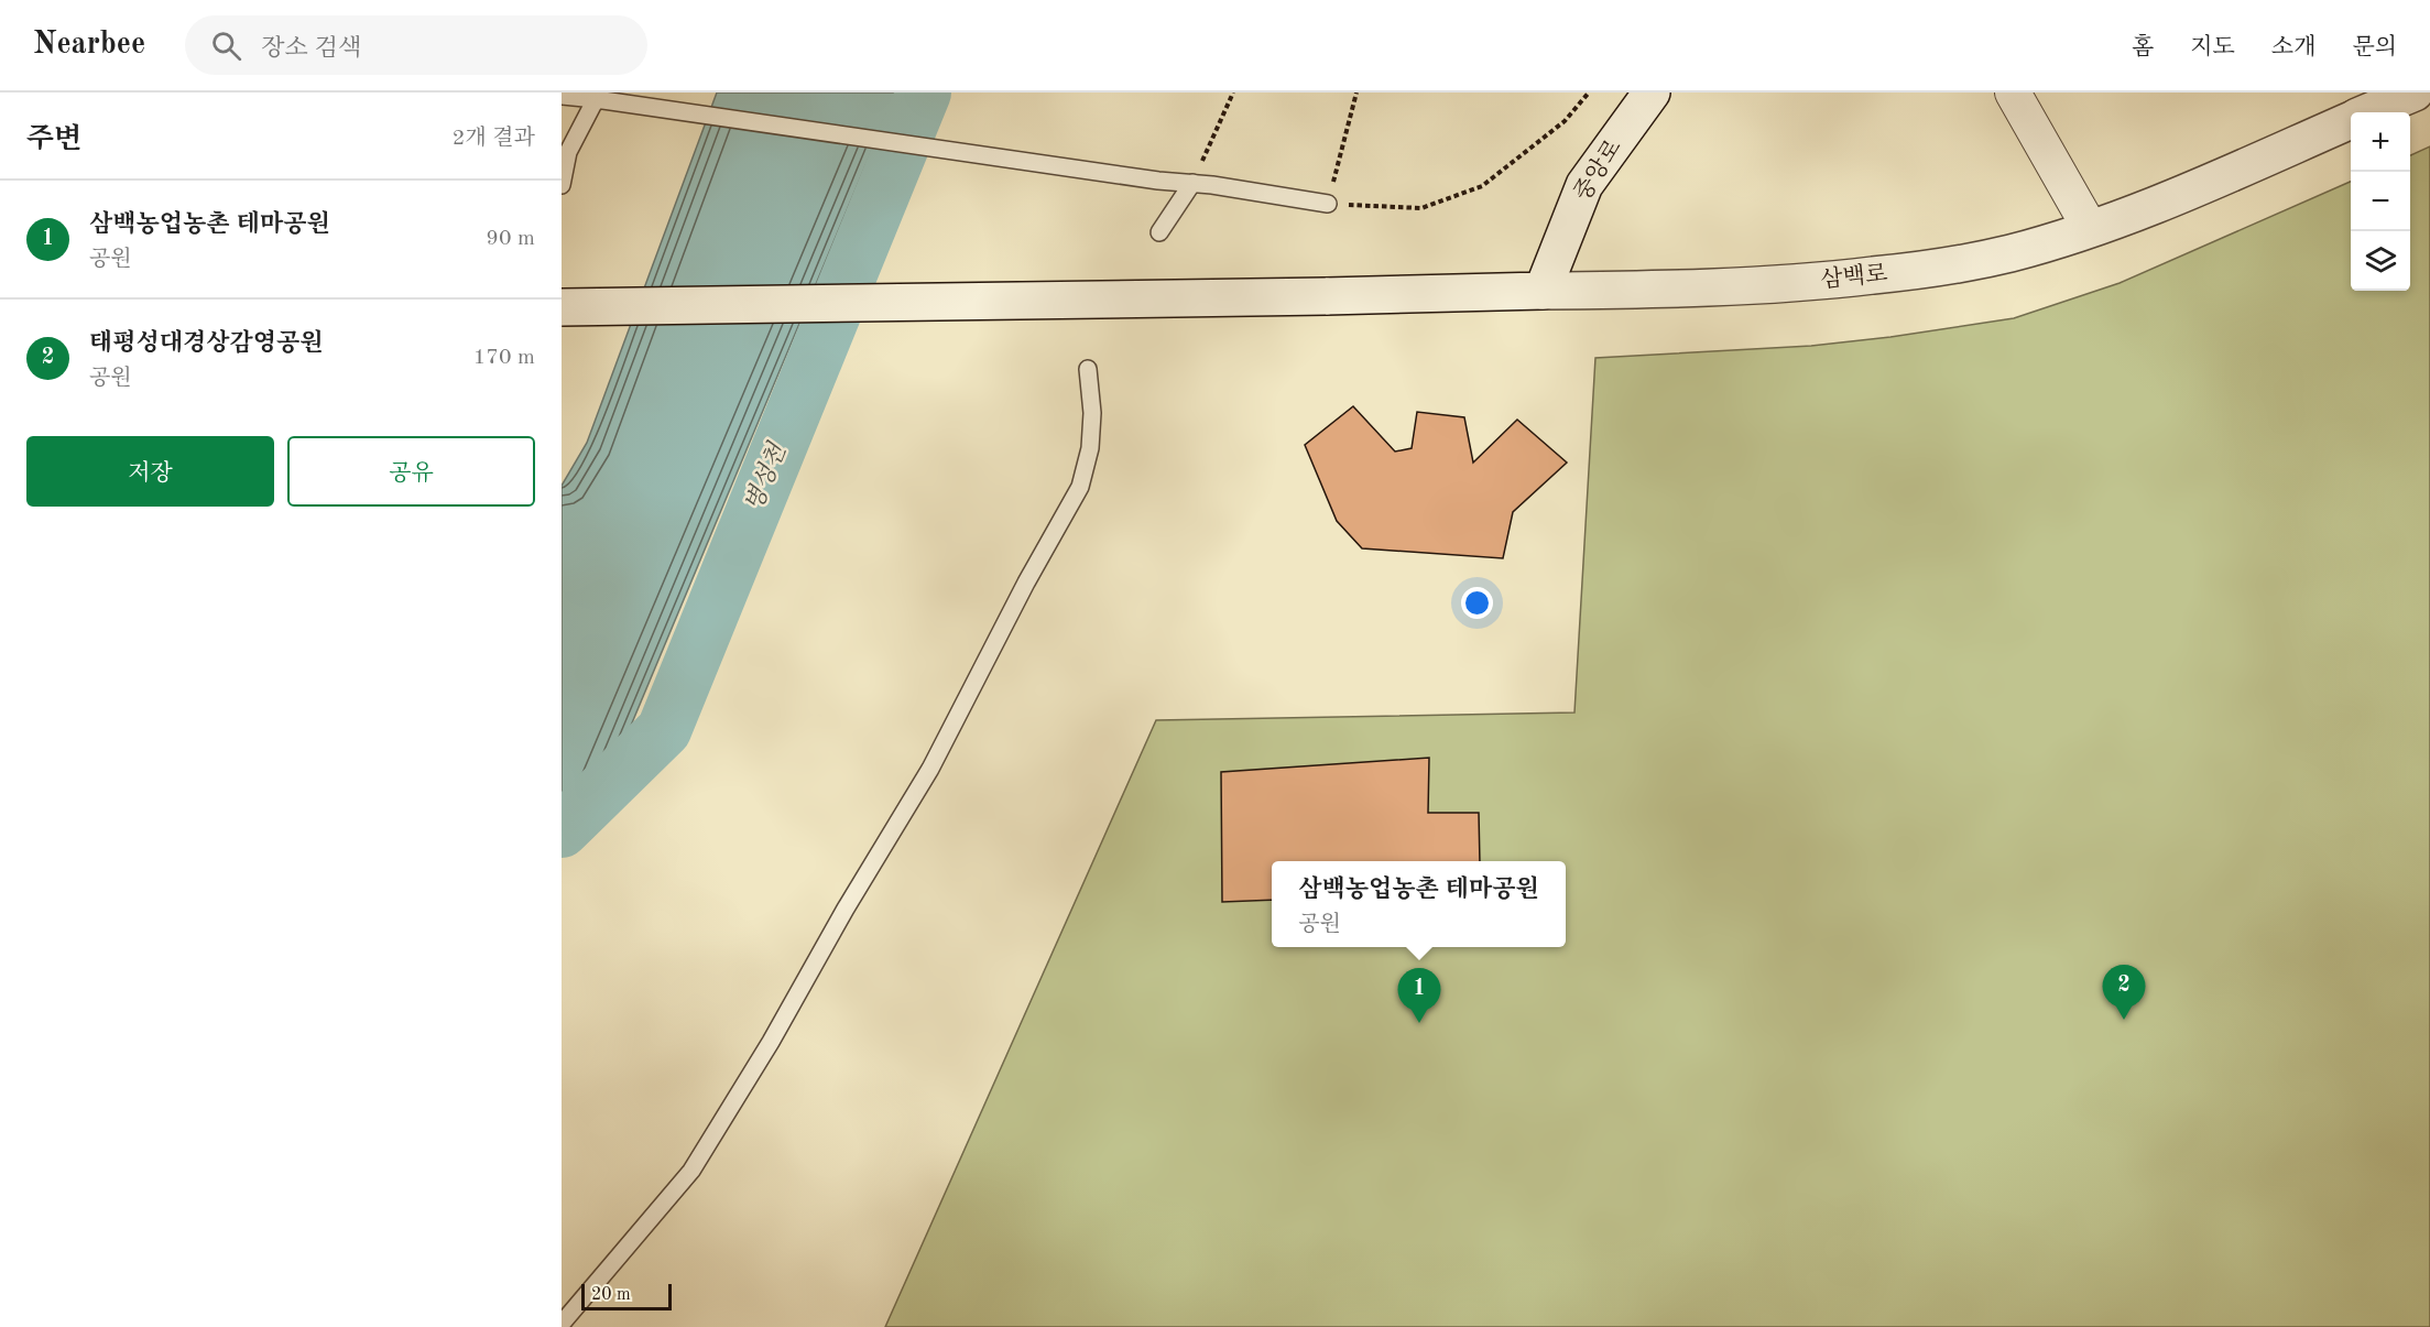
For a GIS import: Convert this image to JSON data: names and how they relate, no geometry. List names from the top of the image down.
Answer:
{
  "streets": {
    "main road": ["중앙로", "삼백로"]
  },
  "crossings": [
    ["중앙로", "삼백로"]
  ],
  "water": ["병성천"],
  "scale_bar": "20 m",
  "page": {
    "header": "Nearbee",
    "search": "장소 검색",
    "nav": [
      "홈",
      "지도",
      "소개",
      "문의"
    ],
    "heading": ["주변", "2개 결과"],
    "map_buttons": ["+", "−"],
    "list": [
      {
        "mark": "1",
        "name": "삼백농업농촌 테마공원",
        "note": "공원",
        "value": "90 m"
      },
      {
        "mark": "2",
        "name": "태평성대경상감영공원",
        "note": "공원",
        "value": "170 m"
      }
    ],
    "buttons": ["저장", "공유"],
    "popup": ["삼백농업농촌 테마공원", "공원"],
    "pins": ["2", "1"],
    "scale": "20 m"
  }
}
